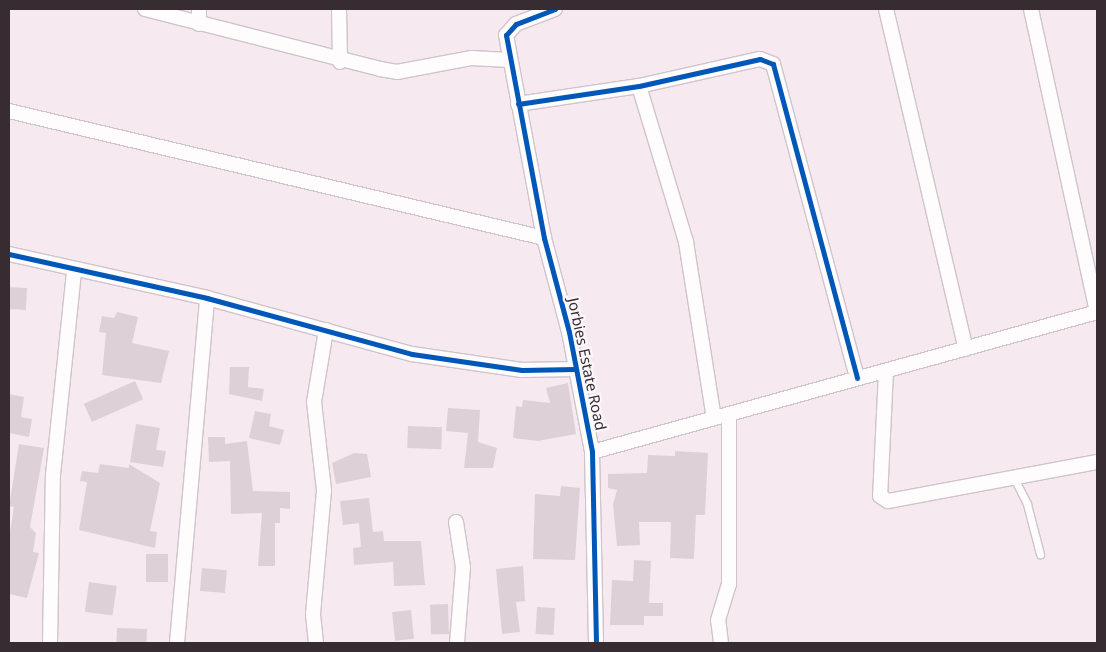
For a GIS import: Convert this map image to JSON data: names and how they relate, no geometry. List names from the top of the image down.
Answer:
{
  "streets": {
    "street": ["Jorbies Estate Road"]
  }
}
